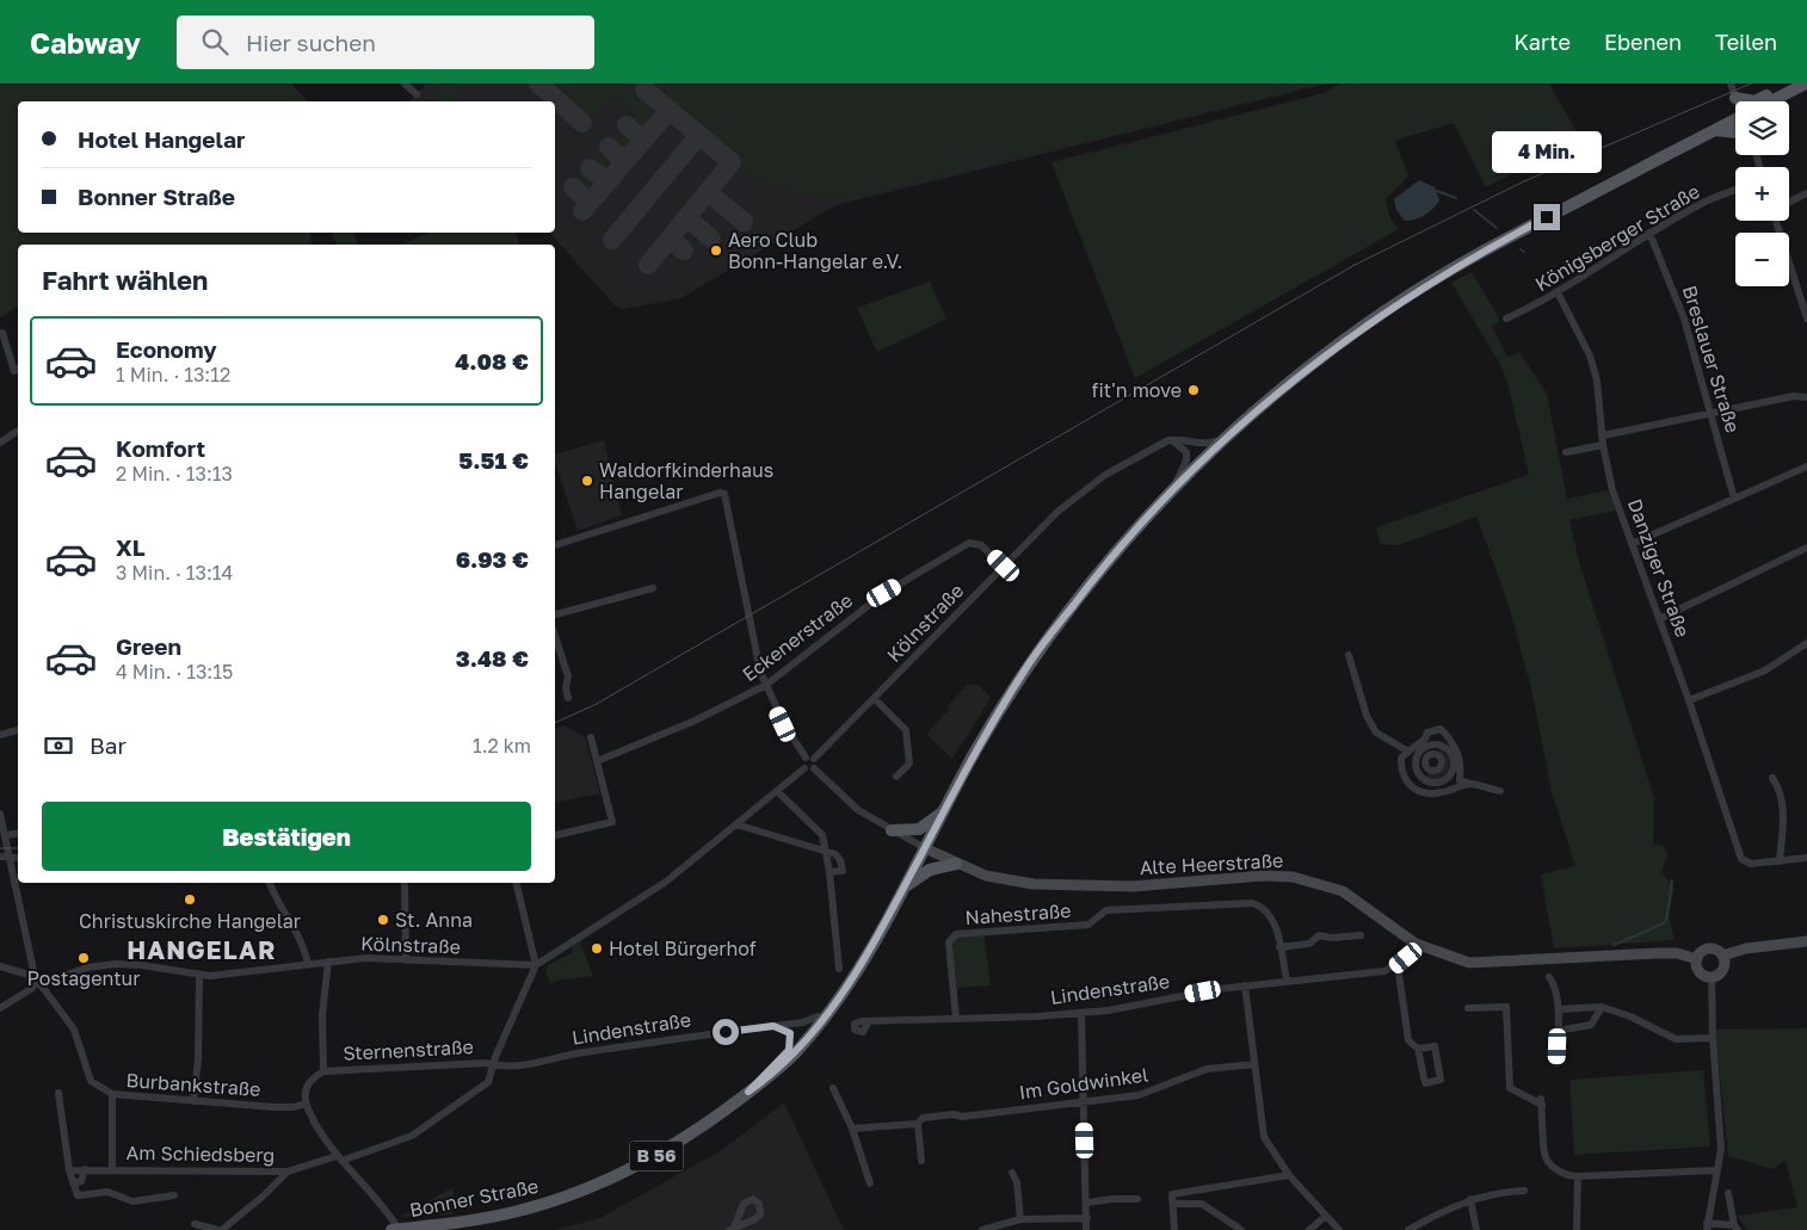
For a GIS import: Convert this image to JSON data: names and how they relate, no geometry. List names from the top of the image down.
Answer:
{
  "streets": {
    "main road": ["B 56", "Bonner Straße"],
    "street": [
      "Königsberger Straße",
      "Breslauer Straße",
      "Danziger Straße",
      "Kölnstraße",
      "Eckenerstraße",
      "Alte Heerstraße",
      "Nahestraße",
      "Lindenstraße",
      "Sternenstraße",
      "Im Goldwinkel",
      "Burbankstraße",
      "Am Schiedsberg"
    ]
  },
  "crossings": [
    ["Königsberger Straße", "Breslauer Straße"],
    ["Königsberger Straße", "Danziger Straße"],
    ["Kölnstraße", "Eckenerstraße"],
    ["Kölnstraße", "Burbankstraße"],
    ["Alte Heerstraße", "Bonner Straße"],
    ["Nahestraße", "Lindenstraße"],
    ["Lindenstraße", "Sternenstraße"],
    ["Lindenstraße", "Bonner Straße"],
    ["Burbankstraße", "Am Schiedsberg"]
  ],
  "districts": ["HANGELAR"],
  "places": [
    "Aero Club Bonn-Hangelar e.V.",
    "fit'n move",
    "Waldorfkinderhaus Hangelar",
    "Christuskirche Hangelar",
    "St. Anna",
    "Hotel Bürgerhof",
    "Postagentur"
  ],
  "page": {
    "header": "Cabway",
    "search": "Hier suchen",
    "nav": ["Karte", "Ebenen", "Teilen"],
    "map_buttons": ["+", "−"],
    "banner": ["Hotel Hangelar", "Bonner Straße"],
    "bubble": "4 Min.",
    "heading": "Fahrt wählen",
    "list": [
      {
        "name": "Economy",
        "note": "1 Min. · 13:12",
        "value": "4.08 €"
      },
      {
        "name": "Komfort",
        "note": "2 Min. · 13:13",
        "value": "5.51 €"
      },
      {
        "name": "XL",
        "note": "3 Min. · 13:14",
        "value": "6.93 €"
      },
      {
        "name": "Green",
        "note": "4 Min. · 13:15",
        "value": "3.48 €"
      }
    ],
    "pay": ["Bar", "1.2 km"],
    "buttons": "Bestätigen"
  }
}
